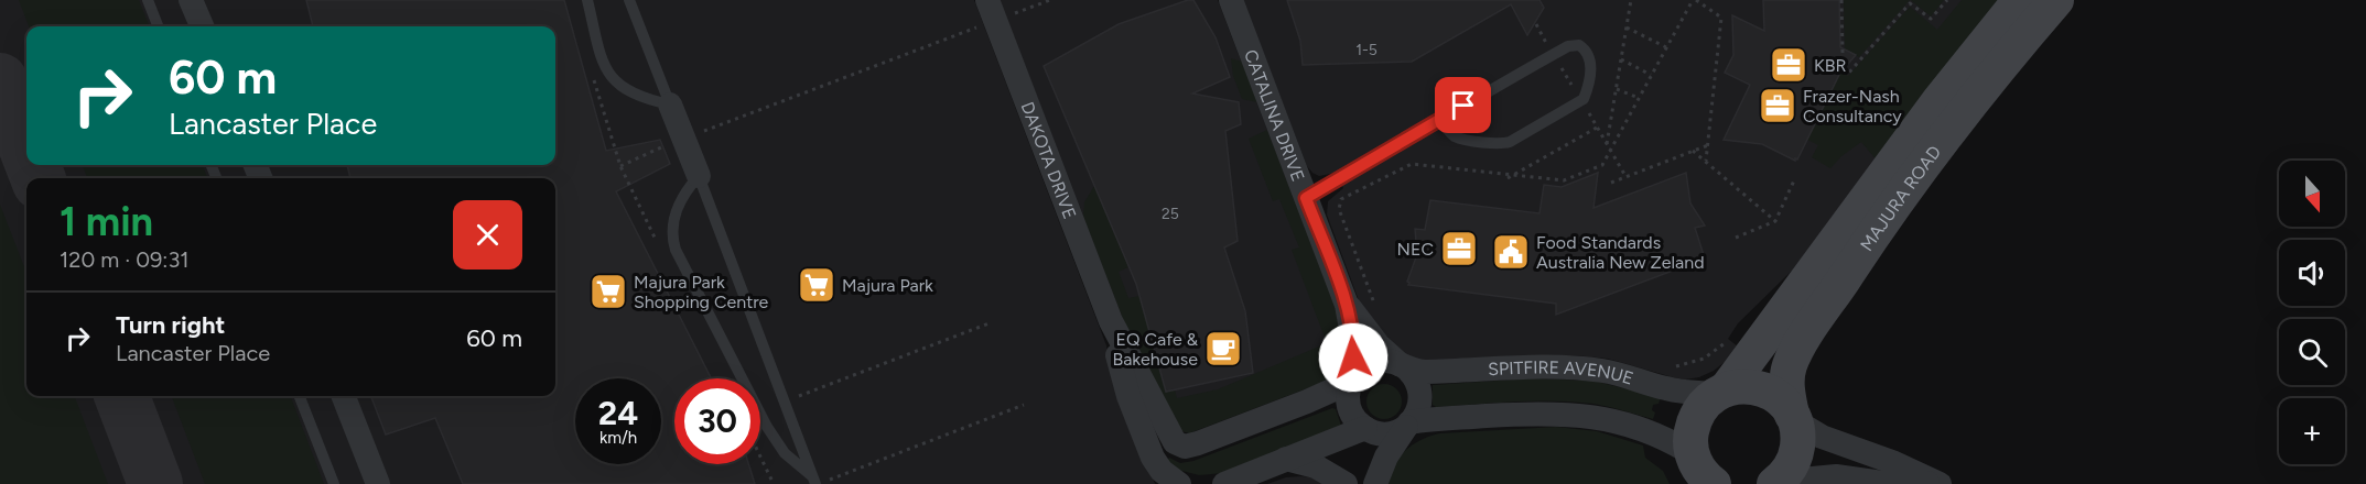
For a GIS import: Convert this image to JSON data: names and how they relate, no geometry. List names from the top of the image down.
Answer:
{
  "streets": {
    "main road": ["MAJURA ROAD"],
    "street": ["CATALINA DRIVE", "DAKOTA DRIVE", "SPITFIRE AVENUE"]
  },
  "crossings": [
    ["CATALINA DRIVE", "SPITFIRE AVENUE"],
    ["MAJURA ROAD", "SPITFIRE AVENUE"]
  ],
  "places": {
    "office": ["KBR", "Frazer-Nash Consultancy", "NEC"],
    "public building": ["Food Standards Australia New Zeland"],
    "supermarket": ["Majura Park", "Majura Park Shopping Centre"],
    "cafe": ["EQ Cafe & Bakehouse"]
  },
  "house_numbers": ["1-5", "25"],
  "north": "bottom",
  "page": {
    "turn": ["60 m", "Lancaster Place"],
    "map_buttons": "+",
    "heading": ["1 min", "120 m · 09:31"],
    "list": [
      {
        "name": "Turn right",
        "note": "Lancaster Place",
        "value": "60 m"
      }
    ],
    "speed": "24 km/h",
    "limit": "30"
  }
}
